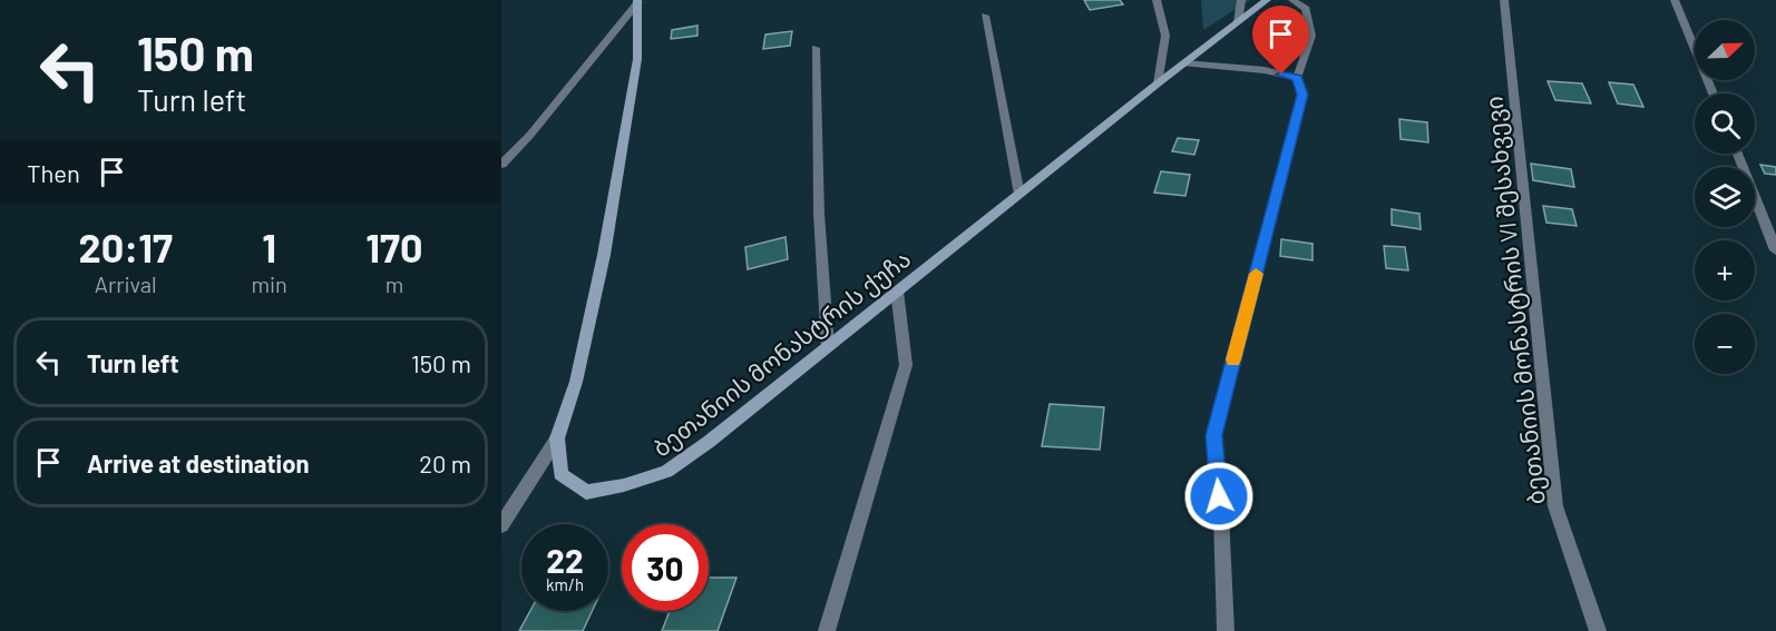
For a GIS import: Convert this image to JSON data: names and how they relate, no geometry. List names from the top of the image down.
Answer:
{
  "streets": {
    "street": ["ბეთანიის მონასტრის VI შესახვევი", "ბეთანიის მონასტრის ქუჩა"]
  },
  "north": "top right",
  "page": {
    "turn": ["150 m", "Turn left"],
    "map_buttons": ["+", "−"],
    "then": "Then",
    "eta": [
      "20:17",
      "Arrival",
      "1",
      "min",
      "170",
      "m"
    ],
    "list": [
      {
        "name": "Turn left",
        "value": "150 m"
      },
      {
        "name": "Arrive at destination",
        "value": "20 m"
      }
    ],
    "speed": "22 km/h",
    "limit": "30"
  }
}
